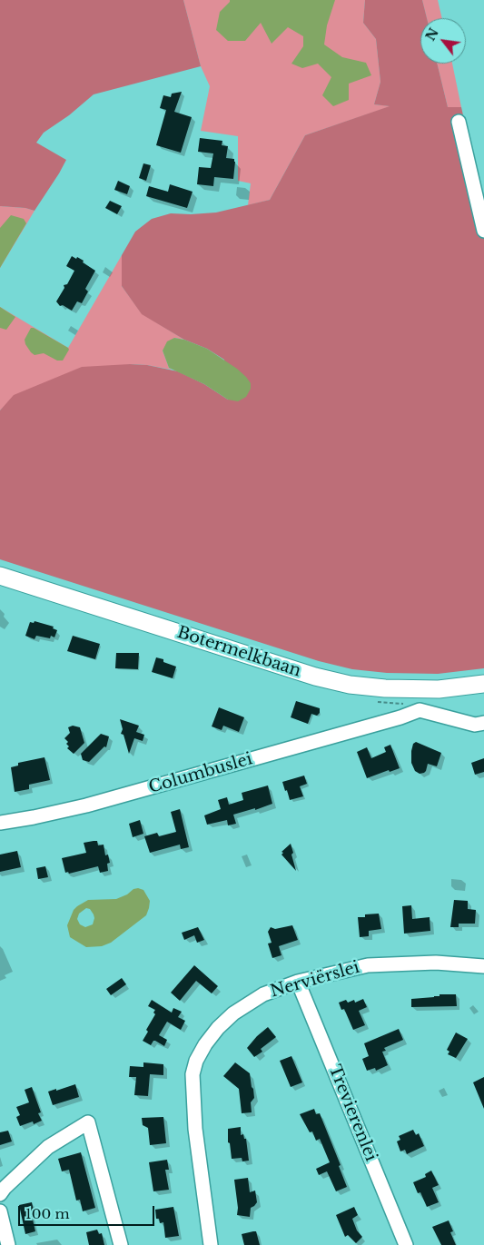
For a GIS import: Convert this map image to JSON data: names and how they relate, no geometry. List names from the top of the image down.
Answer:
{
  "streets": {
    "main road": ["Botermelkbaan"],
    "street": ["Columbuslei", "Nerviërslei", "Trevierenlei"]
  },
  "crossings": [
    ["Nerviërslei", "Trevierenlei"]
  ],
  "scale_bar": "100 m",
  "north": "top left"
}
